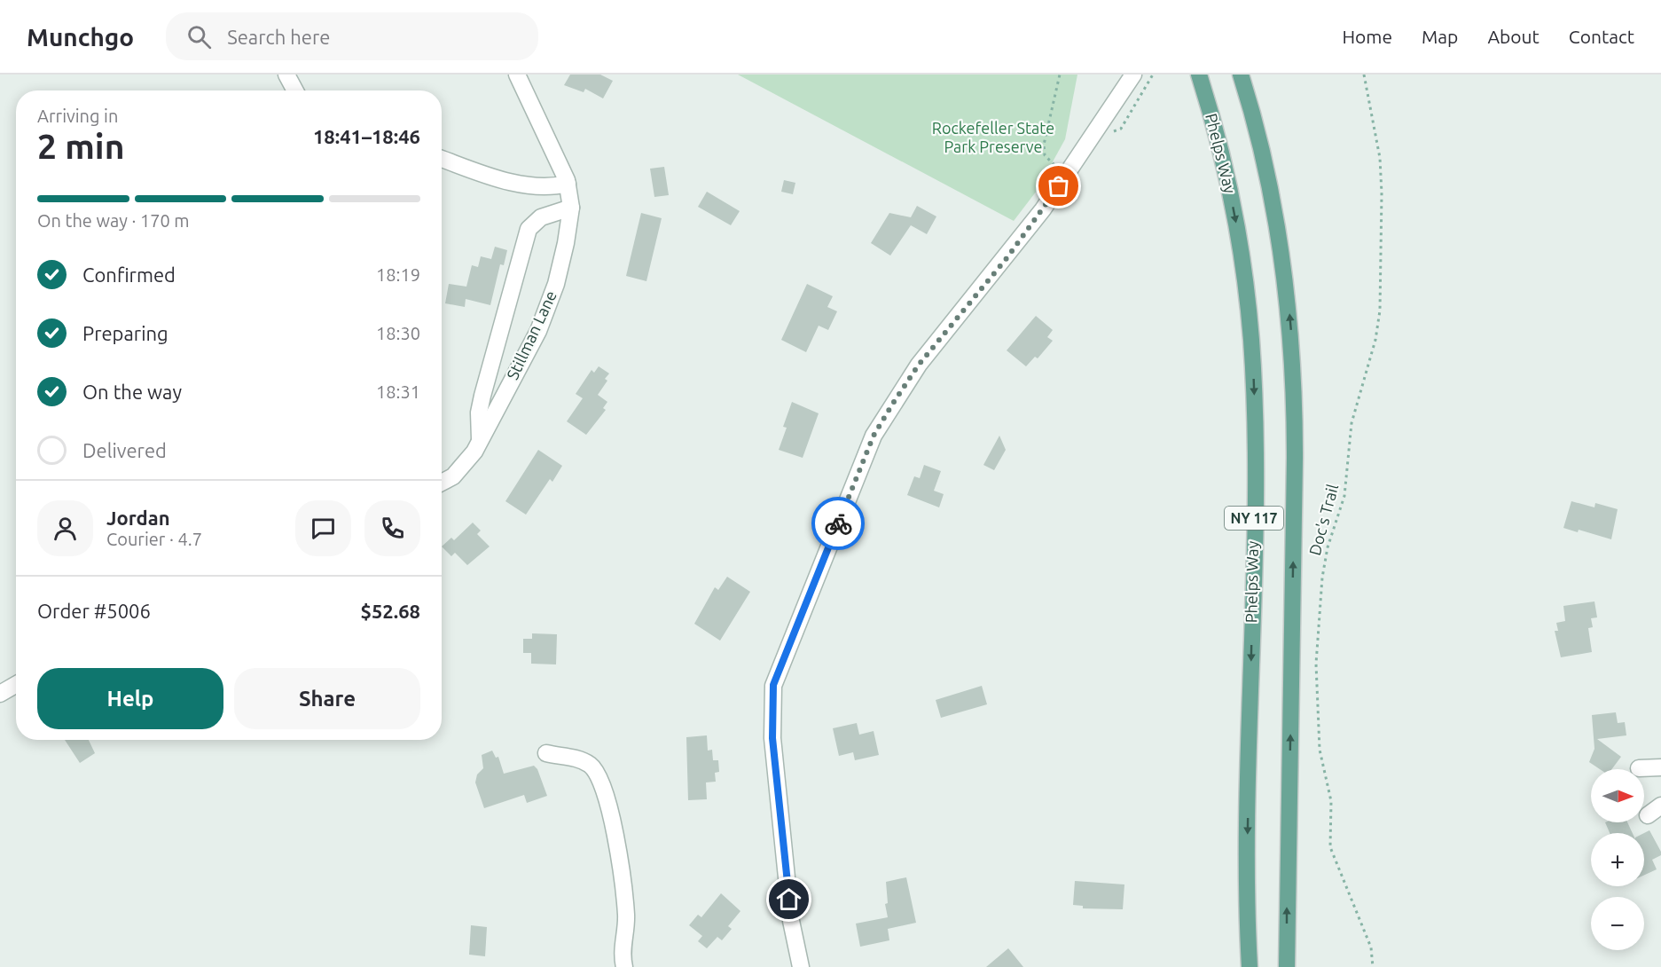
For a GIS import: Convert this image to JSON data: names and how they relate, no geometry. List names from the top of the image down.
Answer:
{
  "streets": {
    "main road": ["Phelps Way", "NY 117"],
    "street": ["Stillman Lane"],
    "path": ["Doc's Trail"]
  },
  "parks": ["Rockefeller State Park Preserve"],
  "north": "right",
  "page": {
    "header": "Munchgo",
    "search": "Search here",
    "nav": [
      "Home",
      "Map",
      "About",
      "Contact"
    ],
    "heading": ["2 min", "Arriving in", "18:41–18:46"],
    "panel": [
      "Jordan",
      "Courier · 4.7",
      "Order #5006",
      "$52.68"
    ],
    "bar": "On the way · 170 m",
    "list": [
      ["Confirmed", "18:19"],
      ["Preparing", "18:30"],
      ["On the way", "18:31"],
      "Delivered"
    ],
    "buttons": ["Help", "Share"],
    "map_buttons": ["+", "−"]
  }
}
